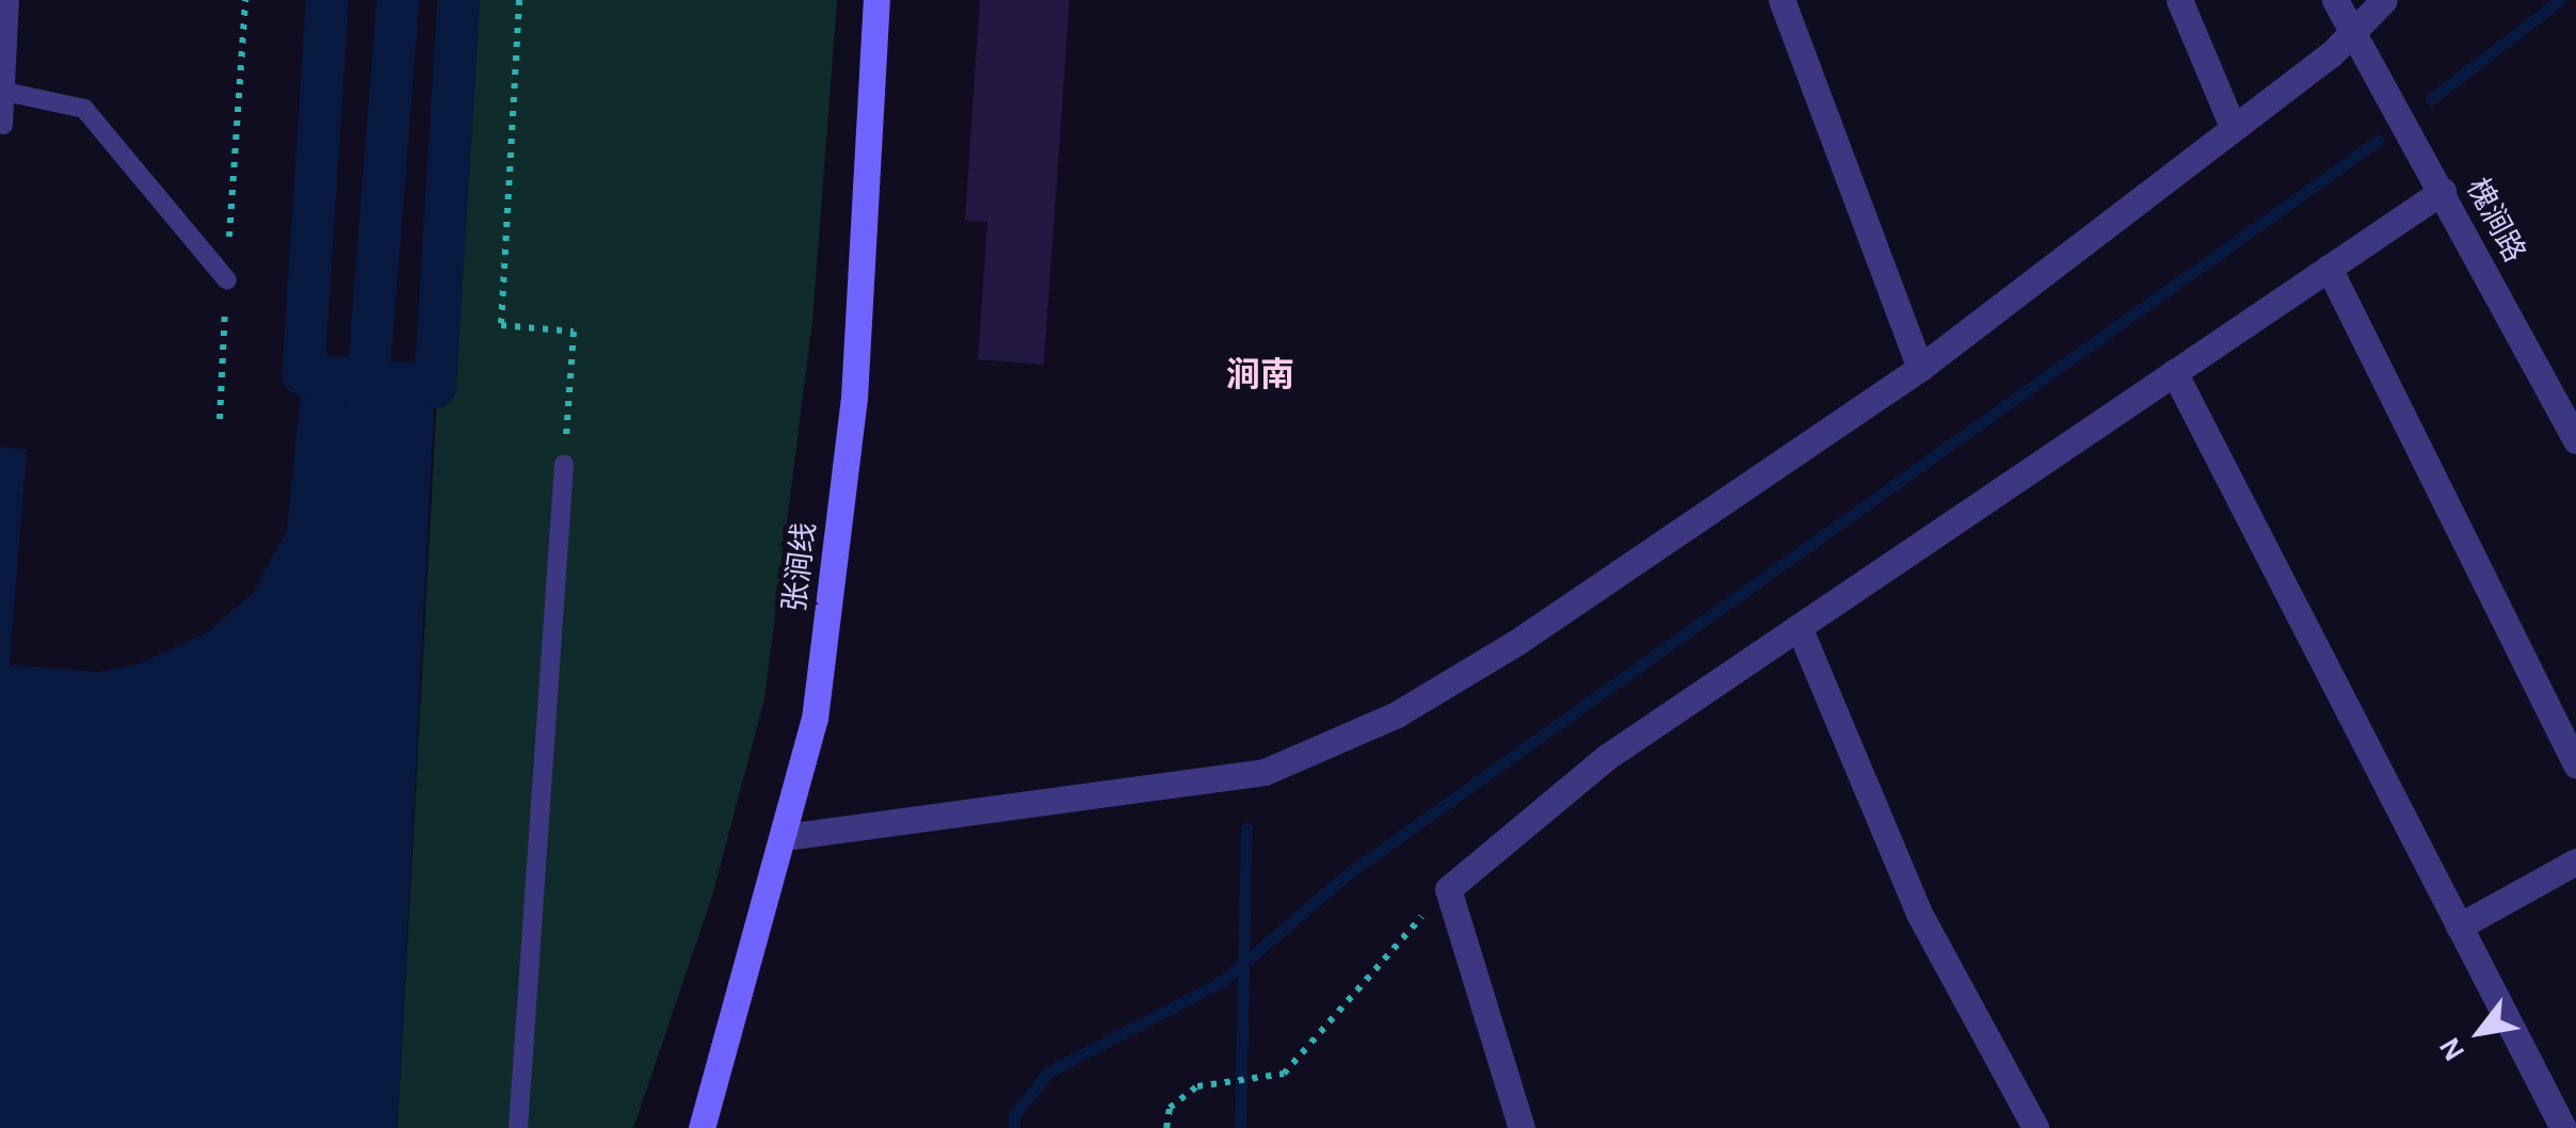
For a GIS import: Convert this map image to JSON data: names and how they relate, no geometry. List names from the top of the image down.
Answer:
{
  "streets": {
    "main road": ["张涧线"],
    "street": ["槐涧路"]
  },
  "districts": ["涧南"],
  "north": "bottom left"
}
